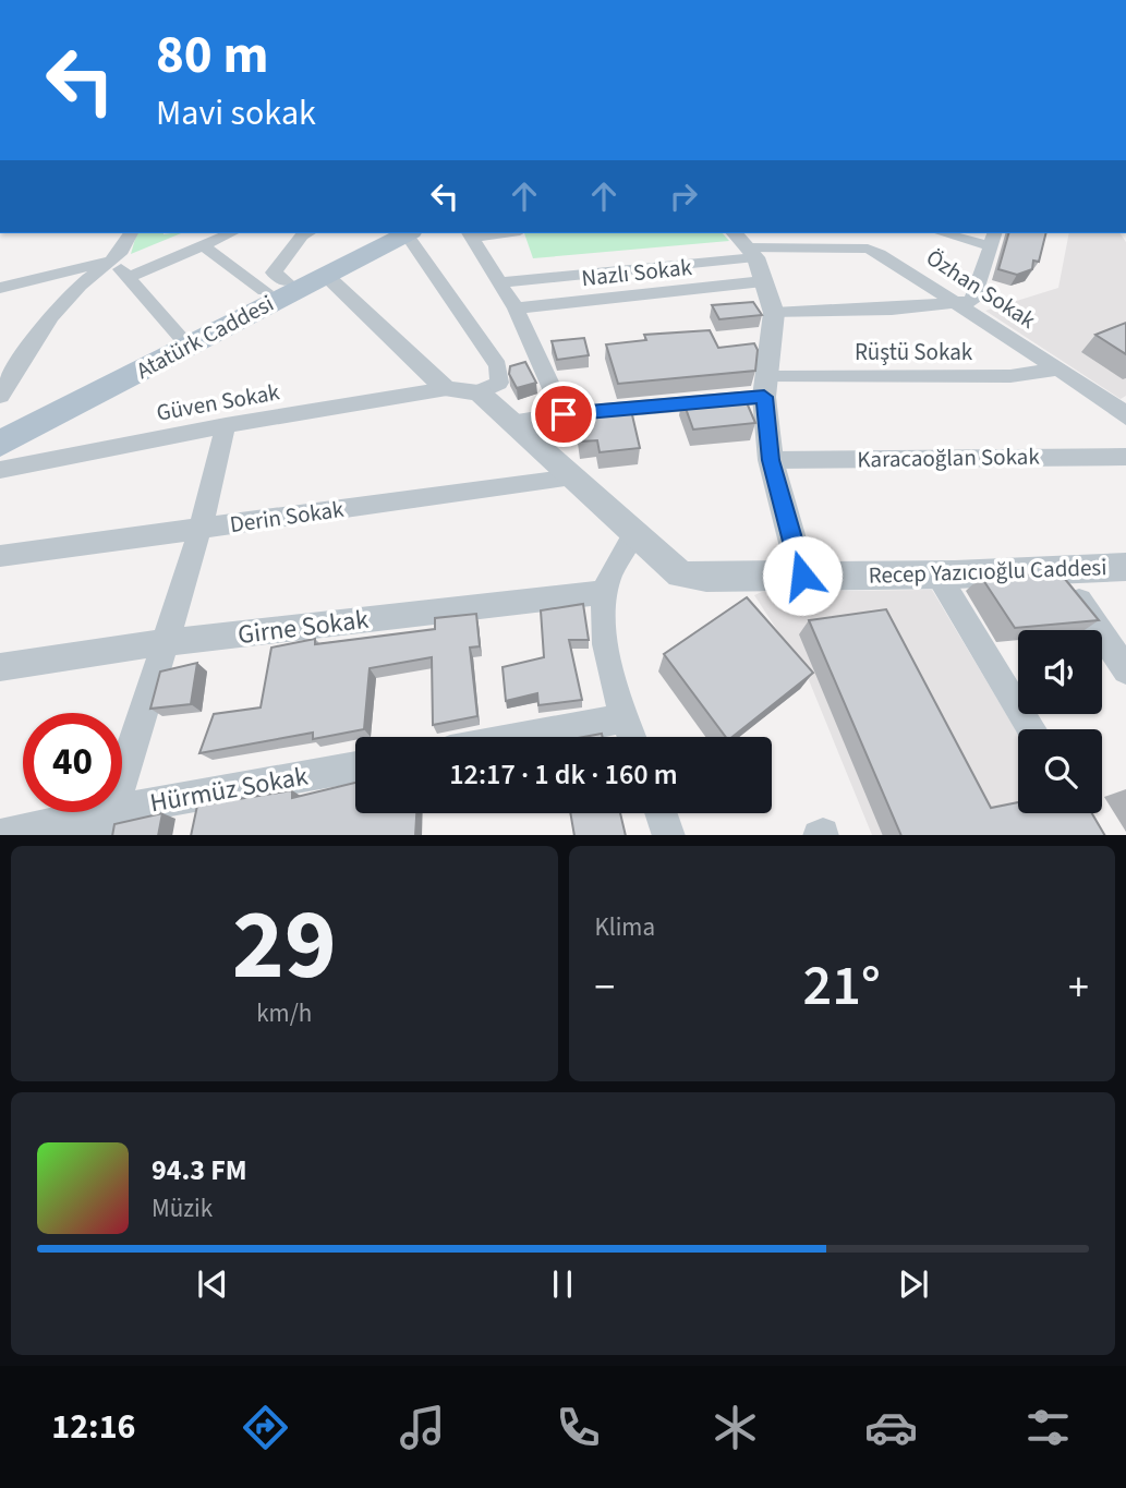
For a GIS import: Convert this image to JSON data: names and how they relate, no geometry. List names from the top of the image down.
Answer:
{
  "streets": {
    "main road": ["Atatürk Caddesi"],
    "street": [
      "Nazlı Sokak",
      "Özhan Sokak",
      "Rüştü Sokak",
      "Güven Sokak",
      "Karacaoğlan Sokak",
      "Derin Sokak",
      "Recep Yazıcıoğlu Caddesi",
      "Girne Sokak",
      "Hürmüz Sokak"
    ]
  },
  "crossings": [
    ["Özhan Sokak", "Rüştü Sokak"],
    ["Rüştü Sokak", "Recep Yazıcıoğlu Caddesi"],
    ["Derin Sokak", "Recep Yazıcıoğlu Caddesi"]
  ],
  "page": {
    "turn": ["80 m", "Mavi sokak"],
    "limit": "40",
    "trip": "12:17 · 1 dk · 160 m",
    "tile": [
      ["29", "km/h"],
      "Klima"
    ],
    "heat": ["−", "21°", "+"],
    "song": ["94.3 FM", "Müzik"],
    "tabs": "12:16"
  }
}
